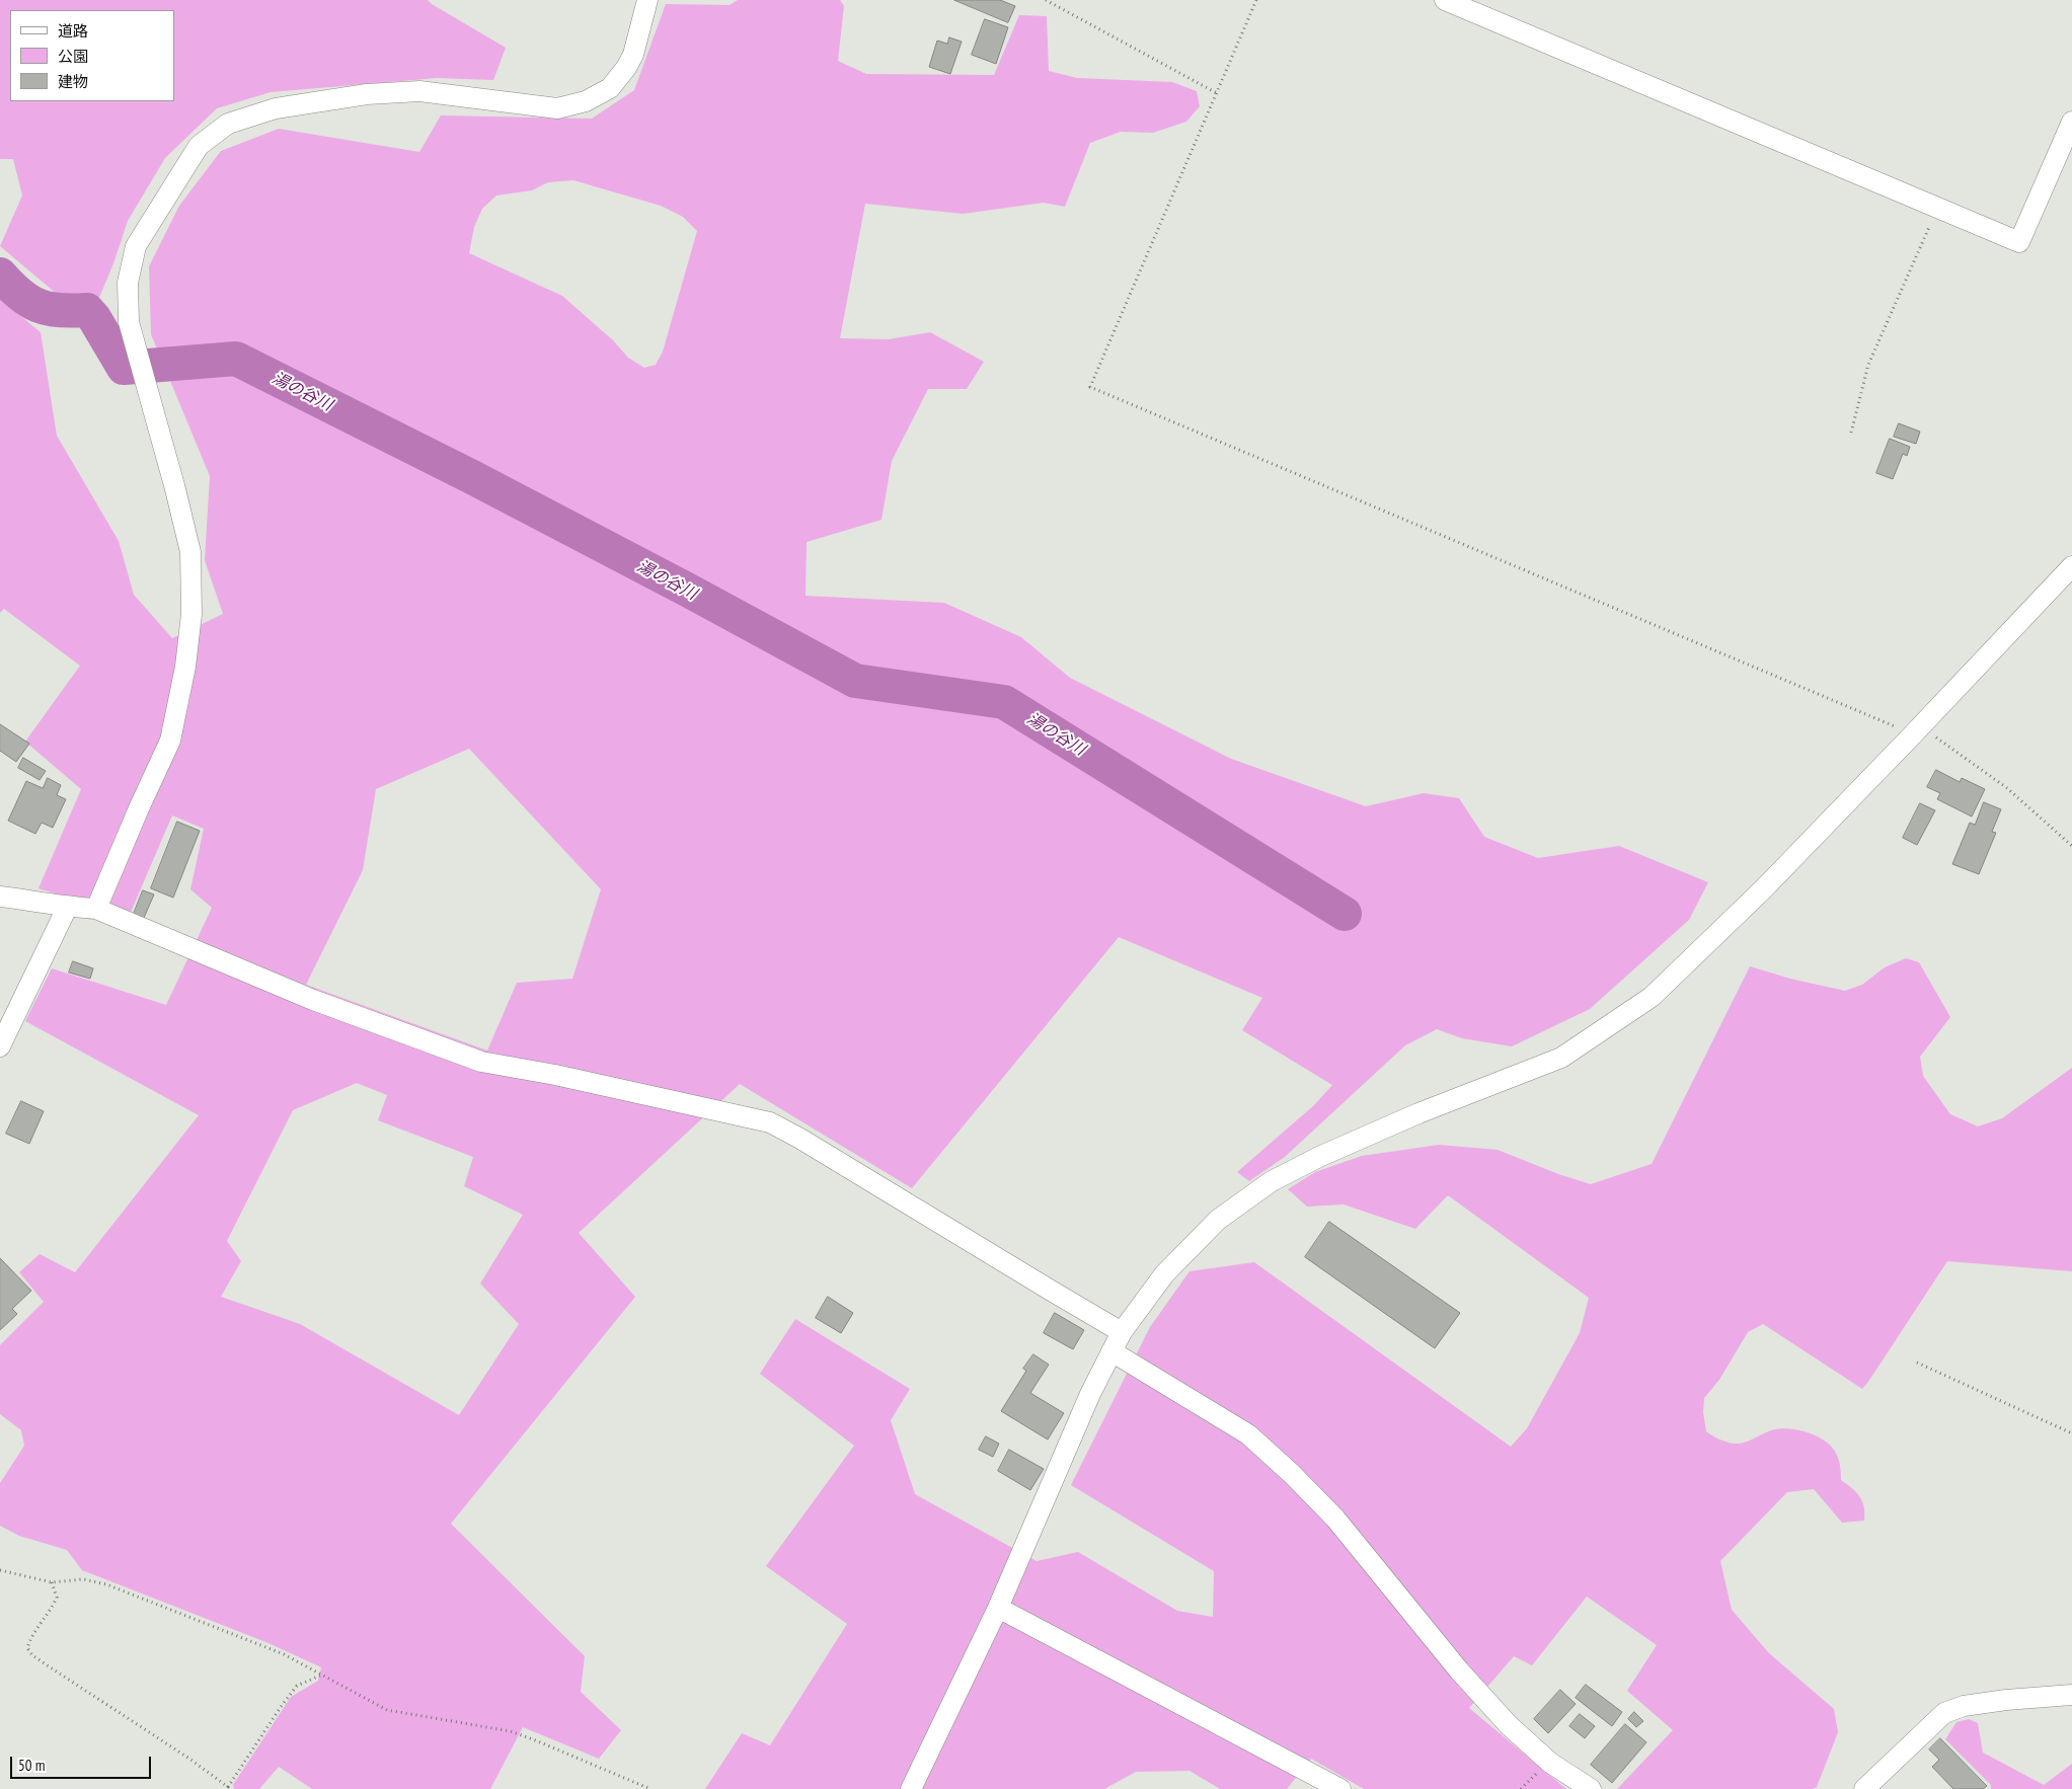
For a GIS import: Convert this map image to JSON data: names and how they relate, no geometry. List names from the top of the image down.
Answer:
{
  "water": ["湯の谷川"],
  "legend": ["道路", "公園", "建物"],
  "scale_bar": "50 m"
}
